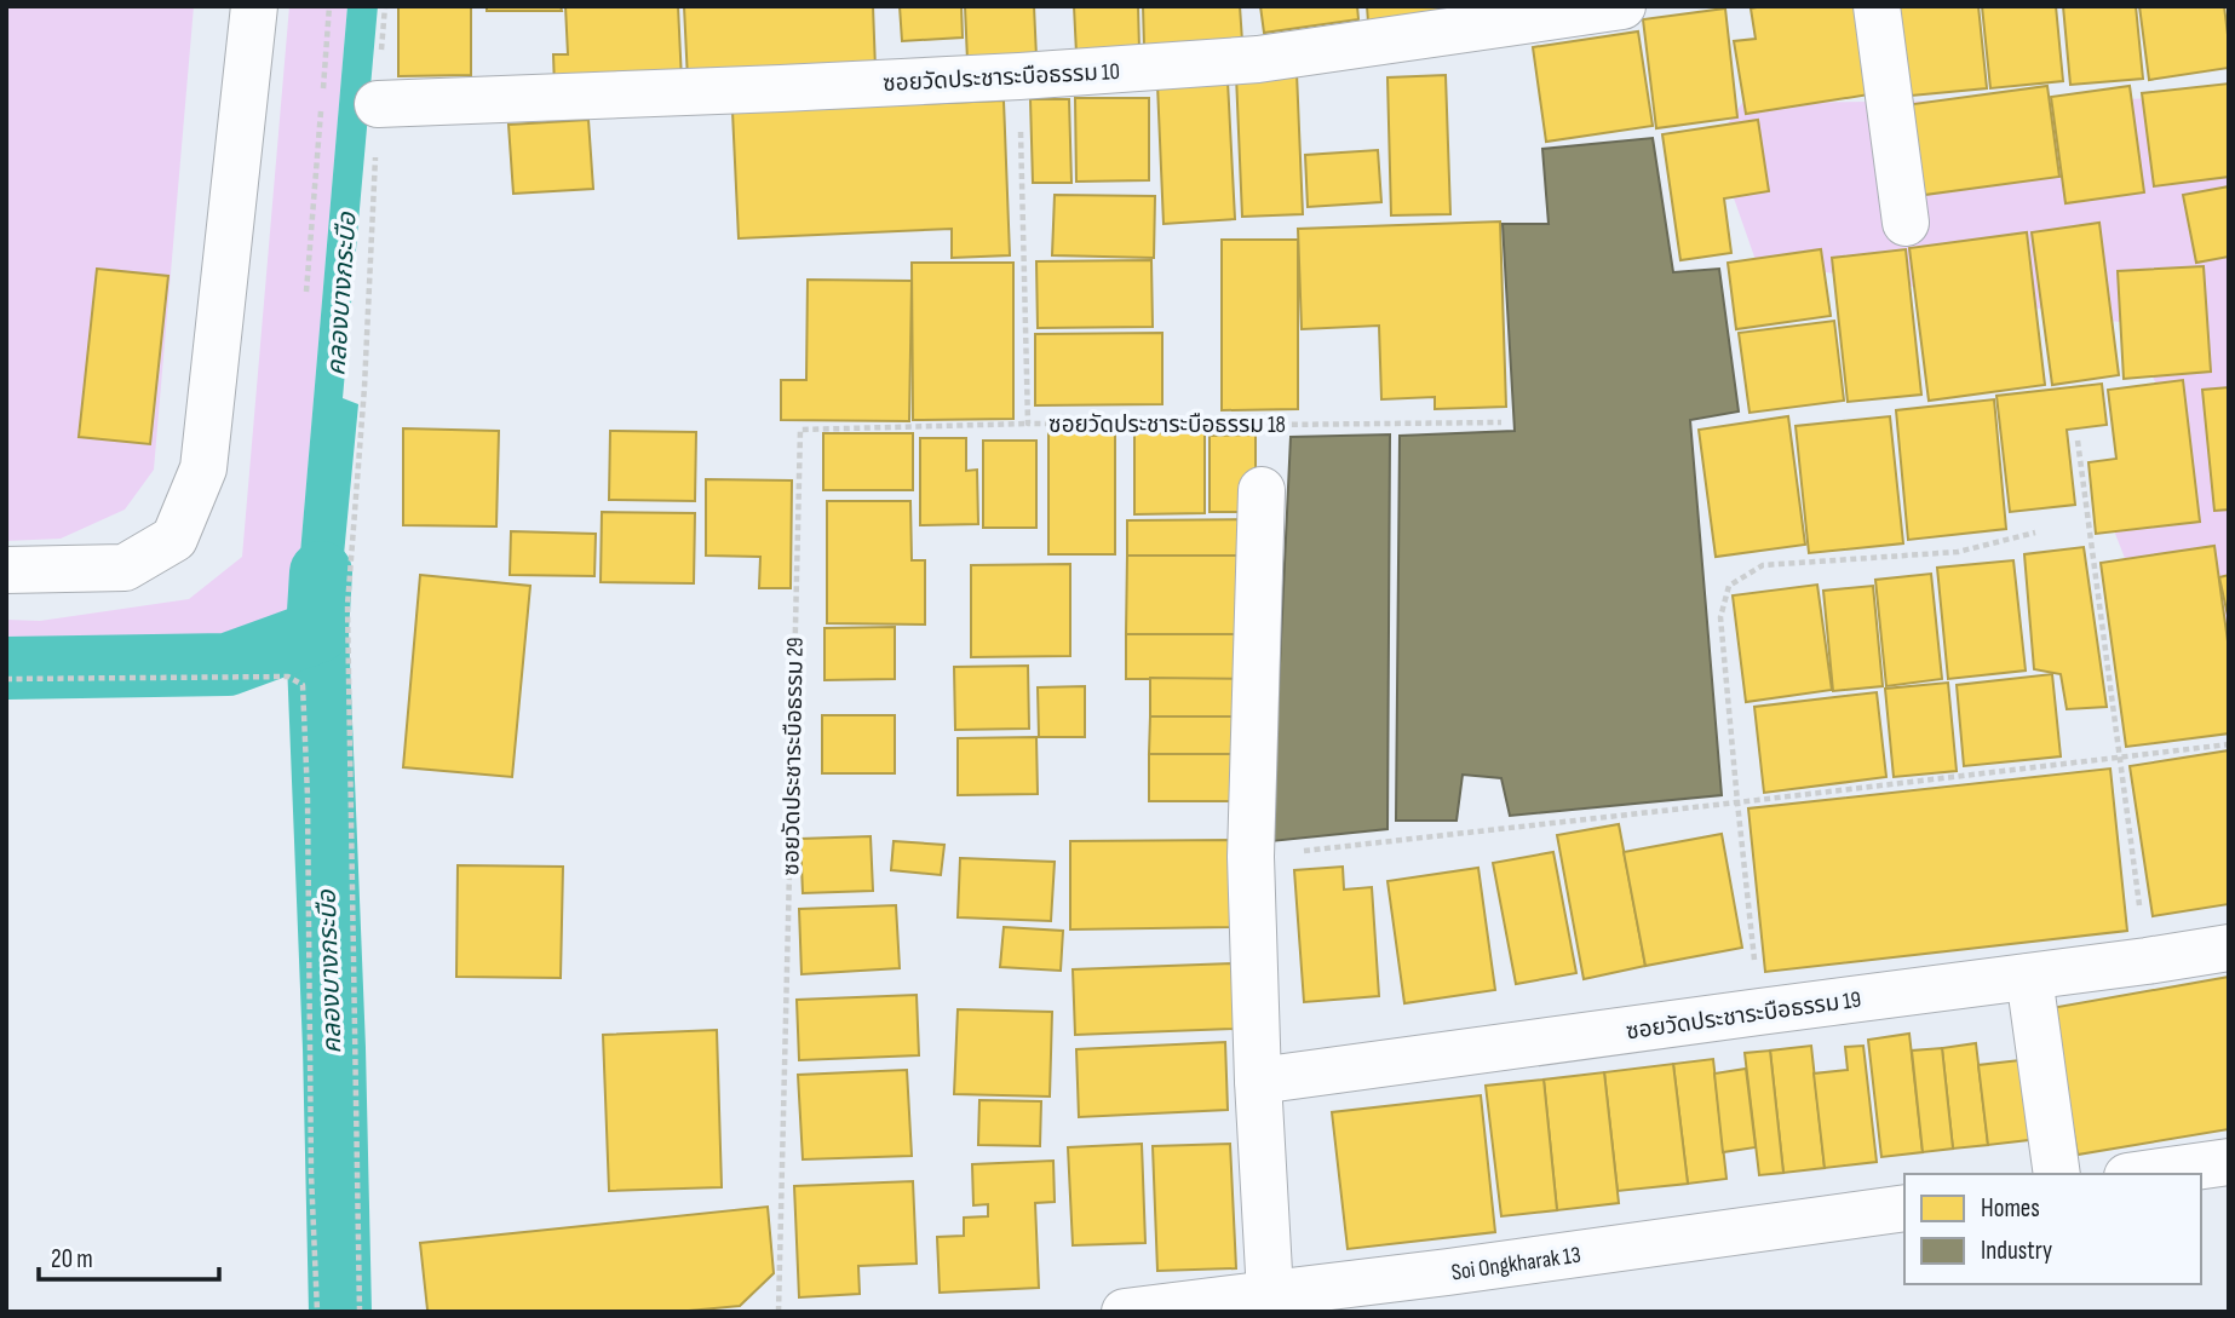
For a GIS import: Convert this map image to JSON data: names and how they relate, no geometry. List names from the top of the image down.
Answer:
{
  "streets": {
    "street": ["ซอยวัดประชาระบือธรรม 10", "ซอยวัดประชาระบือธรรม 19", "Soi Ongkharak 13"],
    "path": ["ซอยวัดประชาระบือธรรม 18", "ซอยวัดประชาระบือธรรม 29"]
  },
  "crossings": [
    ["ซอยวัดประชาระบือธรรม 10", "ซอยวัดประชาระบือธรรม 18"],
    ["ซอยวัดประชาระบือธรรม 18", "ซอยวัดประชาระบือธรรม 29"]
  ],
  "water": ["คลองบางกระบือ"],
  "legend": ["Homes", "Industry"],
  "scale_bar": "20 m"
}
